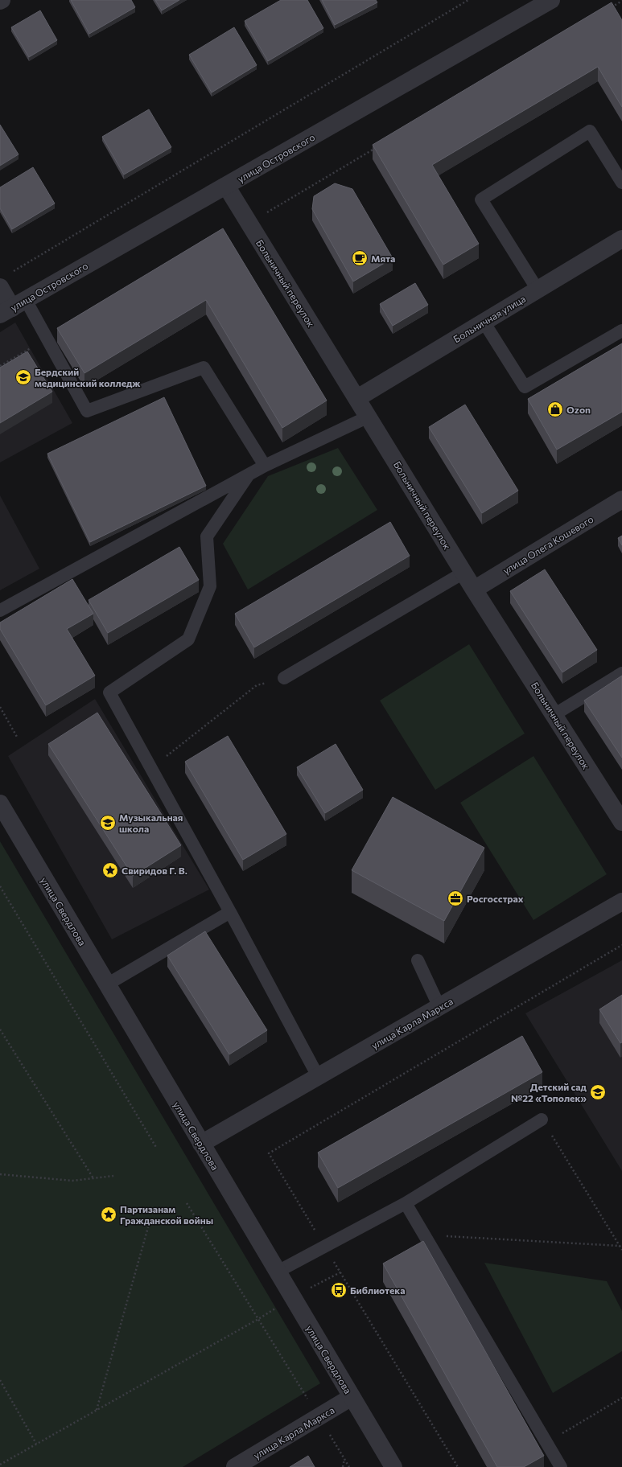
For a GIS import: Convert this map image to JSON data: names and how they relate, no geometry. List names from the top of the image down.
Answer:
{
  "streets": {
    "street": [
      "улица Островского",
      "Больничный переулок",
      "Больничная улица",
      "улица Олега Кошевого",
      "улица Свердлова",
      "улица Карла Маркса"
    ]
  },
  "crossings": [
    ["улица Островского", "Больничный переулок"],
    ["Больничный переулок", "Больничная улица"],
    ["Больничный переулок", "улица Олега Кошевого"],
    ["улица Свердлова", "улица Карла Маркса"]
  ],
  "places": {
    "cafe": ["Мята"],
    "school or university": ["Бердский медицинский колледж", "Музыкальная школа", "Детский сад №22 «Тополек»"],
    "shop": ["Ozon"],
    "place": ["Свиридов Г. В.", "Партизанам Гражданской войны"],
    "office": ["Росгосстрах"],
    "bus stop": ["Библиотека"]
  }
}
